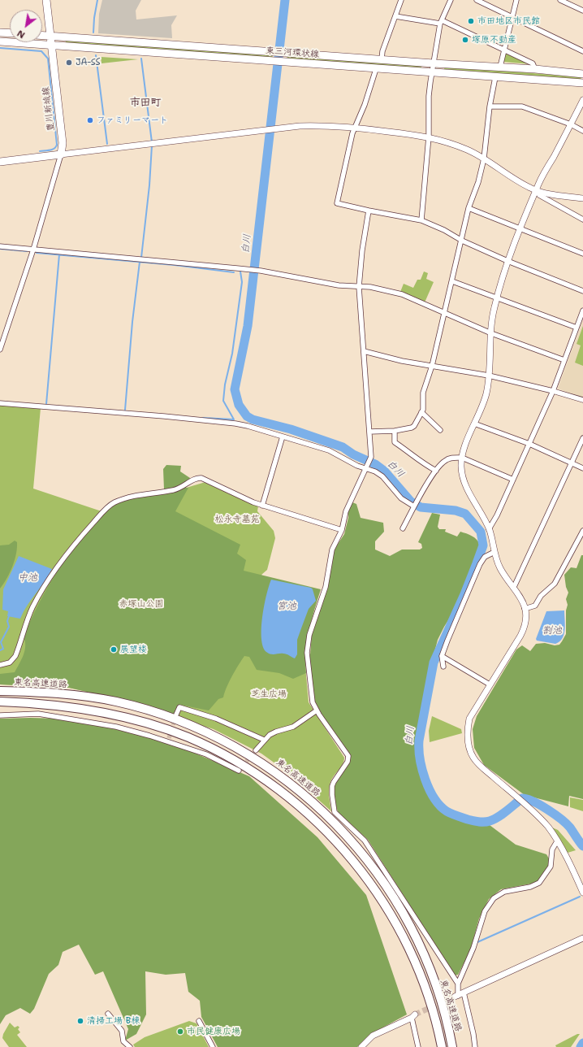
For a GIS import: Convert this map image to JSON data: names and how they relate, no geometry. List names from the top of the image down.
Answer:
{
  "streets": {
    "highway": ["東名高速道路"],
    "main road": ["東三河環状線", "豊川新城線"]
  },
  "crossings": [
    ["東三河環状線", "豊川新城線"]
  ],
  "districts": ["市田町"],
  "water": [
    "白川",
    "中池",
    "宮池",
    "割池"
  ],
  "parks": ["松永寺墓苑", "赤塚山公園", "芝生広場"],
  "places": [
    "市田地区市民館",
    "塚原不動産",
    "JA-SS",
    "ファミリーマート",
    "展望楼",
    "清掃工場 B棟",
    "市民健康広場"
  ],
  "north": "bottom left"
}
